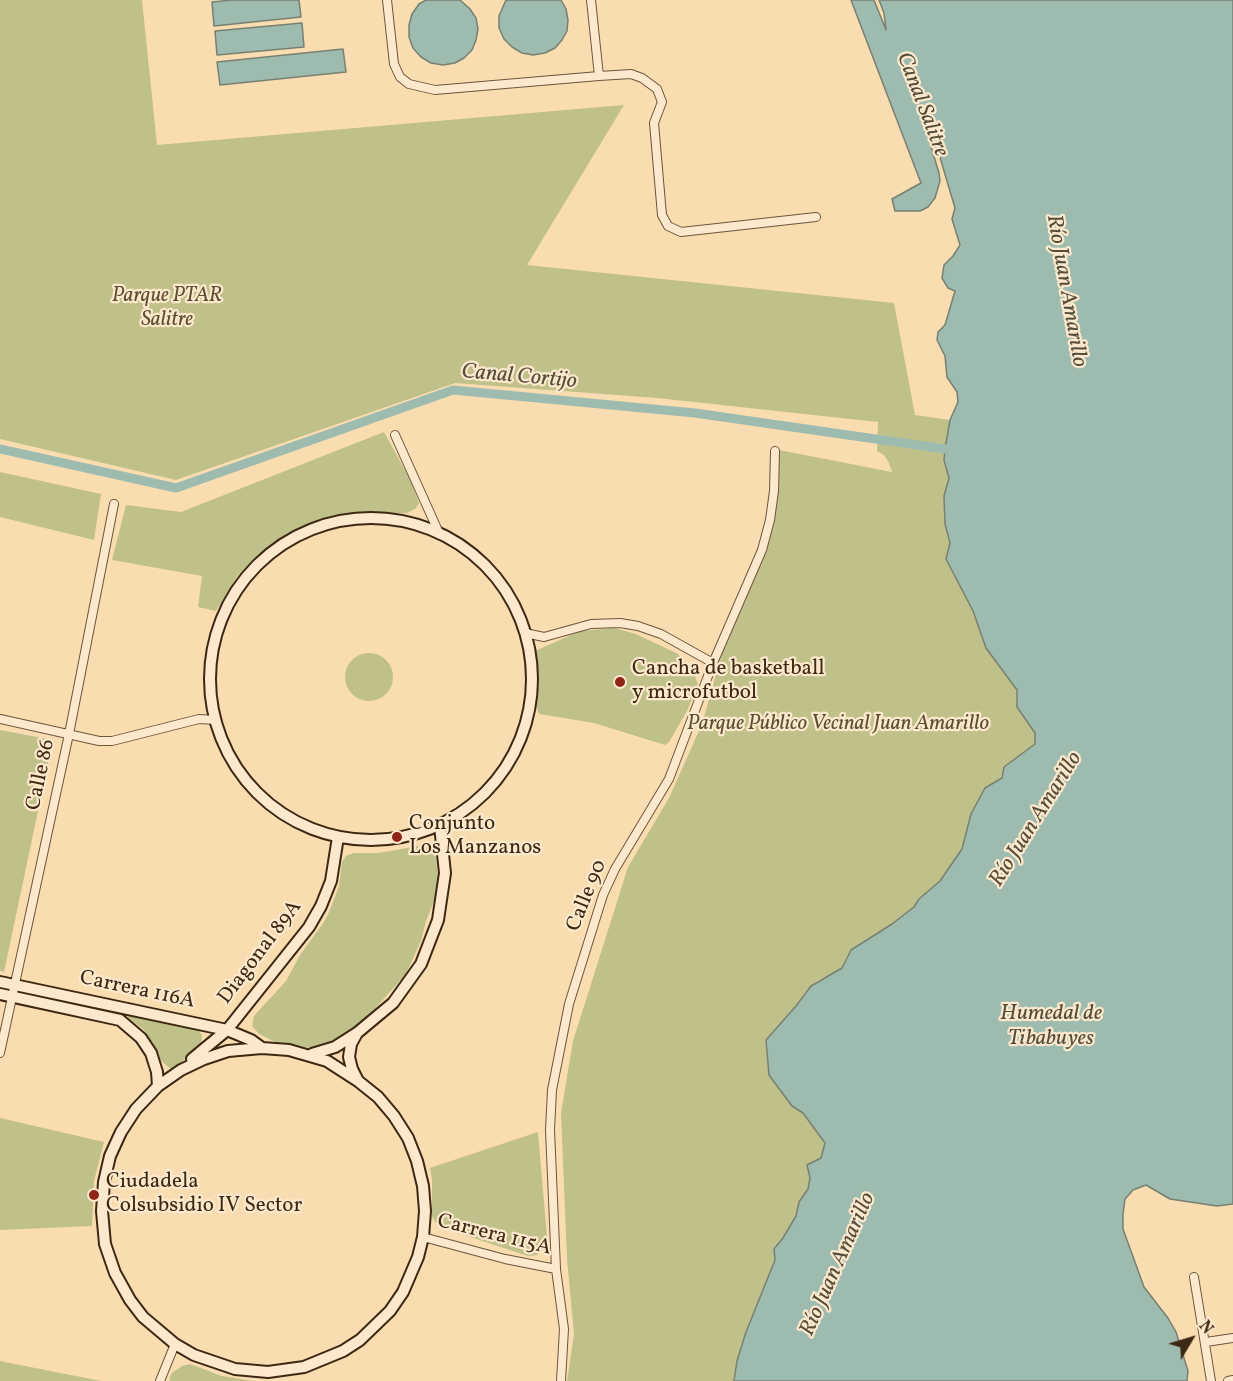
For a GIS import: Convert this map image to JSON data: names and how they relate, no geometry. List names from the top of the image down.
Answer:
{
  "streets": {
    "street": [
      "Calle 86",
      "Calle 90",
      "Diagonal 89A",
      "Carrera 116A",
      "Carrera 115A"
    ]
  },
  "crossings": [
    ["Calle 86", "Carrera 116A"],
    ["Calle 90", "Carrera 115A"],
    ["Diagonal 89A", "Carrera 116A"],
    ["Diagonal 89A", "Carrera 115A"]
  ],
  "water": [
    "Canal Salitre",
    "Río Juan Amarillo",
    "Canal Cortijo",
    "Humedal de Tibabuyes"
  ],
  "parks": ["Parque PTAR Salitre", "Parque Público Vecinal Juan Amarillo"],
  "places": ["Cancha de basketball y microfutbol", "Conjunto Los Manzanos", "Ciudadela Colsubsidio IV Sector"],
  "north": "top right"
}
